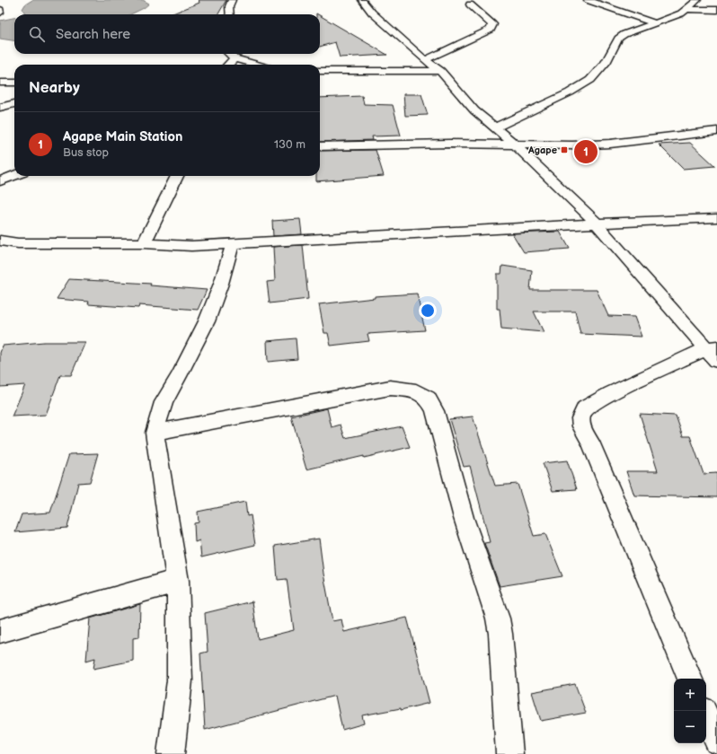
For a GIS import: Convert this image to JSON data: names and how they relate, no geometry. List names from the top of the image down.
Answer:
{
  "places": {
    "transit": ["Agape"]
  },
  "page": {
    "search": "Search here",
    "heading": "Nearby",
    "list": [
      {
        "mark": "1",
        "name": "Agape Main Station",
        "note": "Bus stop",
        "value": "130 m"
      }
    ],
    "pins": "1",
    "map_buttons": ["+", "−"]
  }
}
